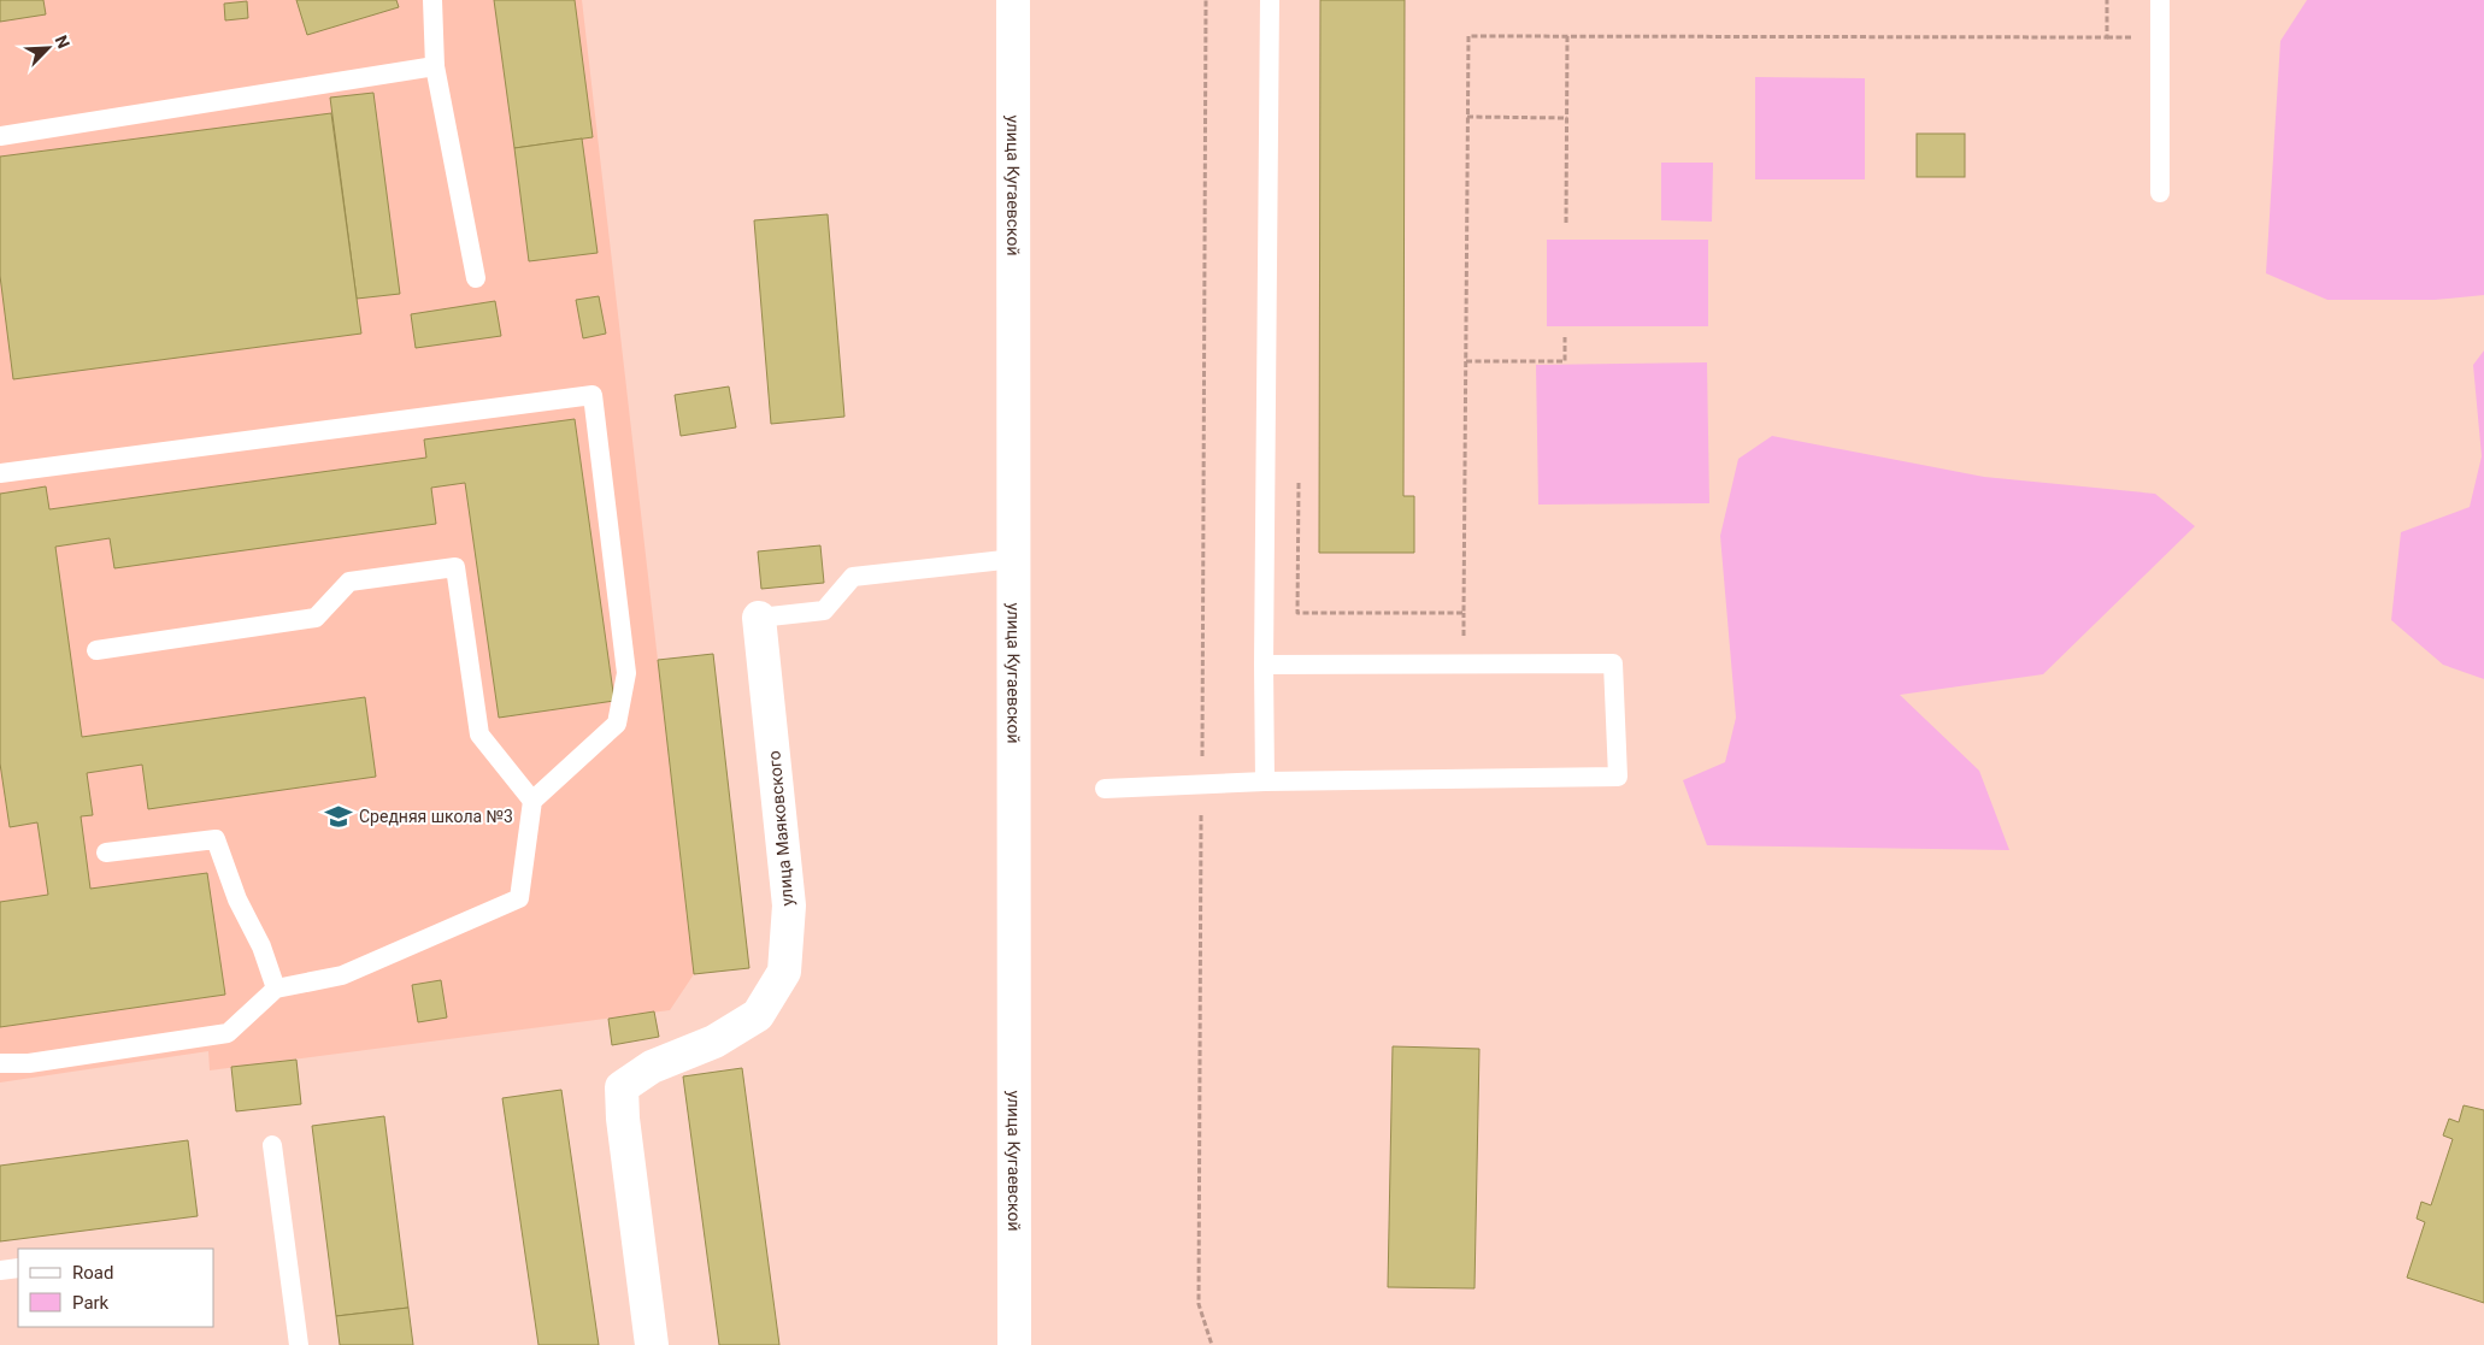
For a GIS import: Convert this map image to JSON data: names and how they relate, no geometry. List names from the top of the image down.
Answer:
{
  "streets": {
    "street": ["улица Кугаевской", "улица Маяковского"]
  },
  "places": {
    "school or university": ["Средняя школа №3"]
  },
  "legend": ["Road", "Park"],
  "north": "top right"
}
